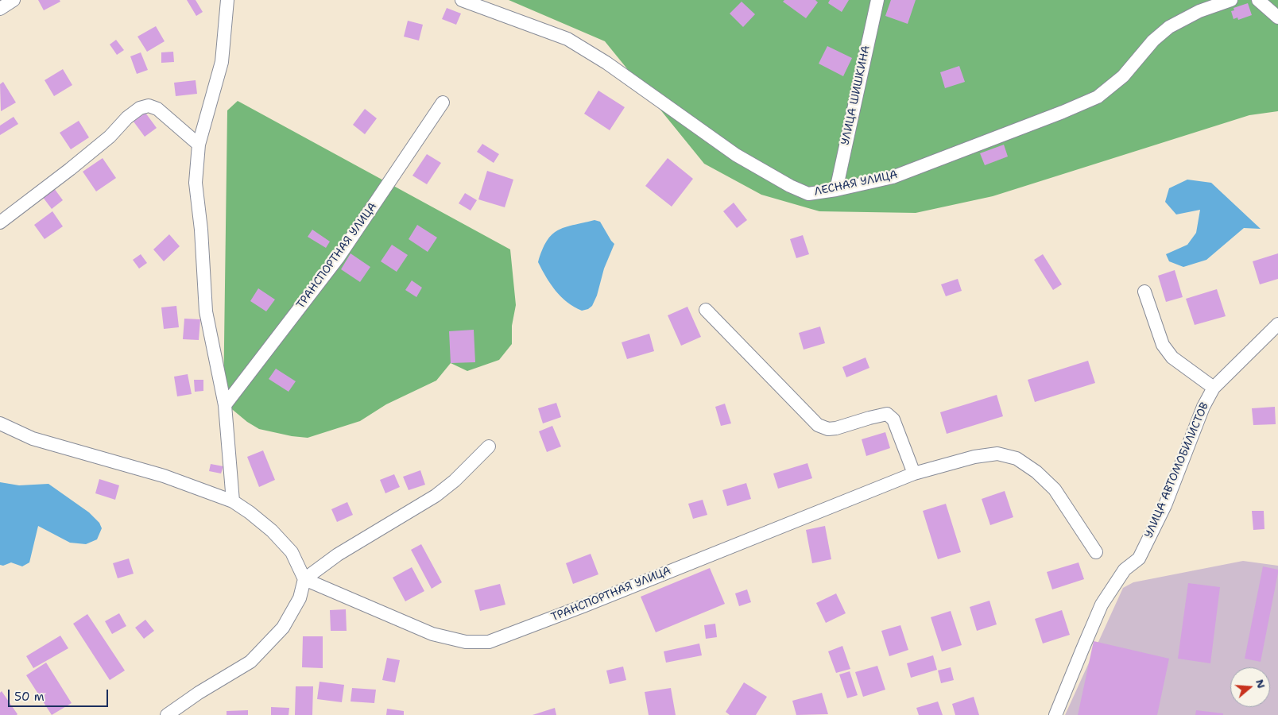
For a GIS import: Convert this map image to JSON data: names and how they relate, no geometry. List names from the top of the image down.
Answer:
{
  "streets": {
    "street": [
      "УЛИЦА ШИШКИНА",
      "ЛЕСНАЯ УЛИЦА",
      "ТРАНСПОРТНАЯ УЛИЦА",
      "УЛИЦА АВТОМОБИЛИСТОВ"
    ]
  },
  "crossings": [
    ["УЛИЦА ШИШКИНА", "ЛЕСНАЯ УЛИЦА"]
  ],
  "scale_bar": "50 m",
  "north": "right"
}
